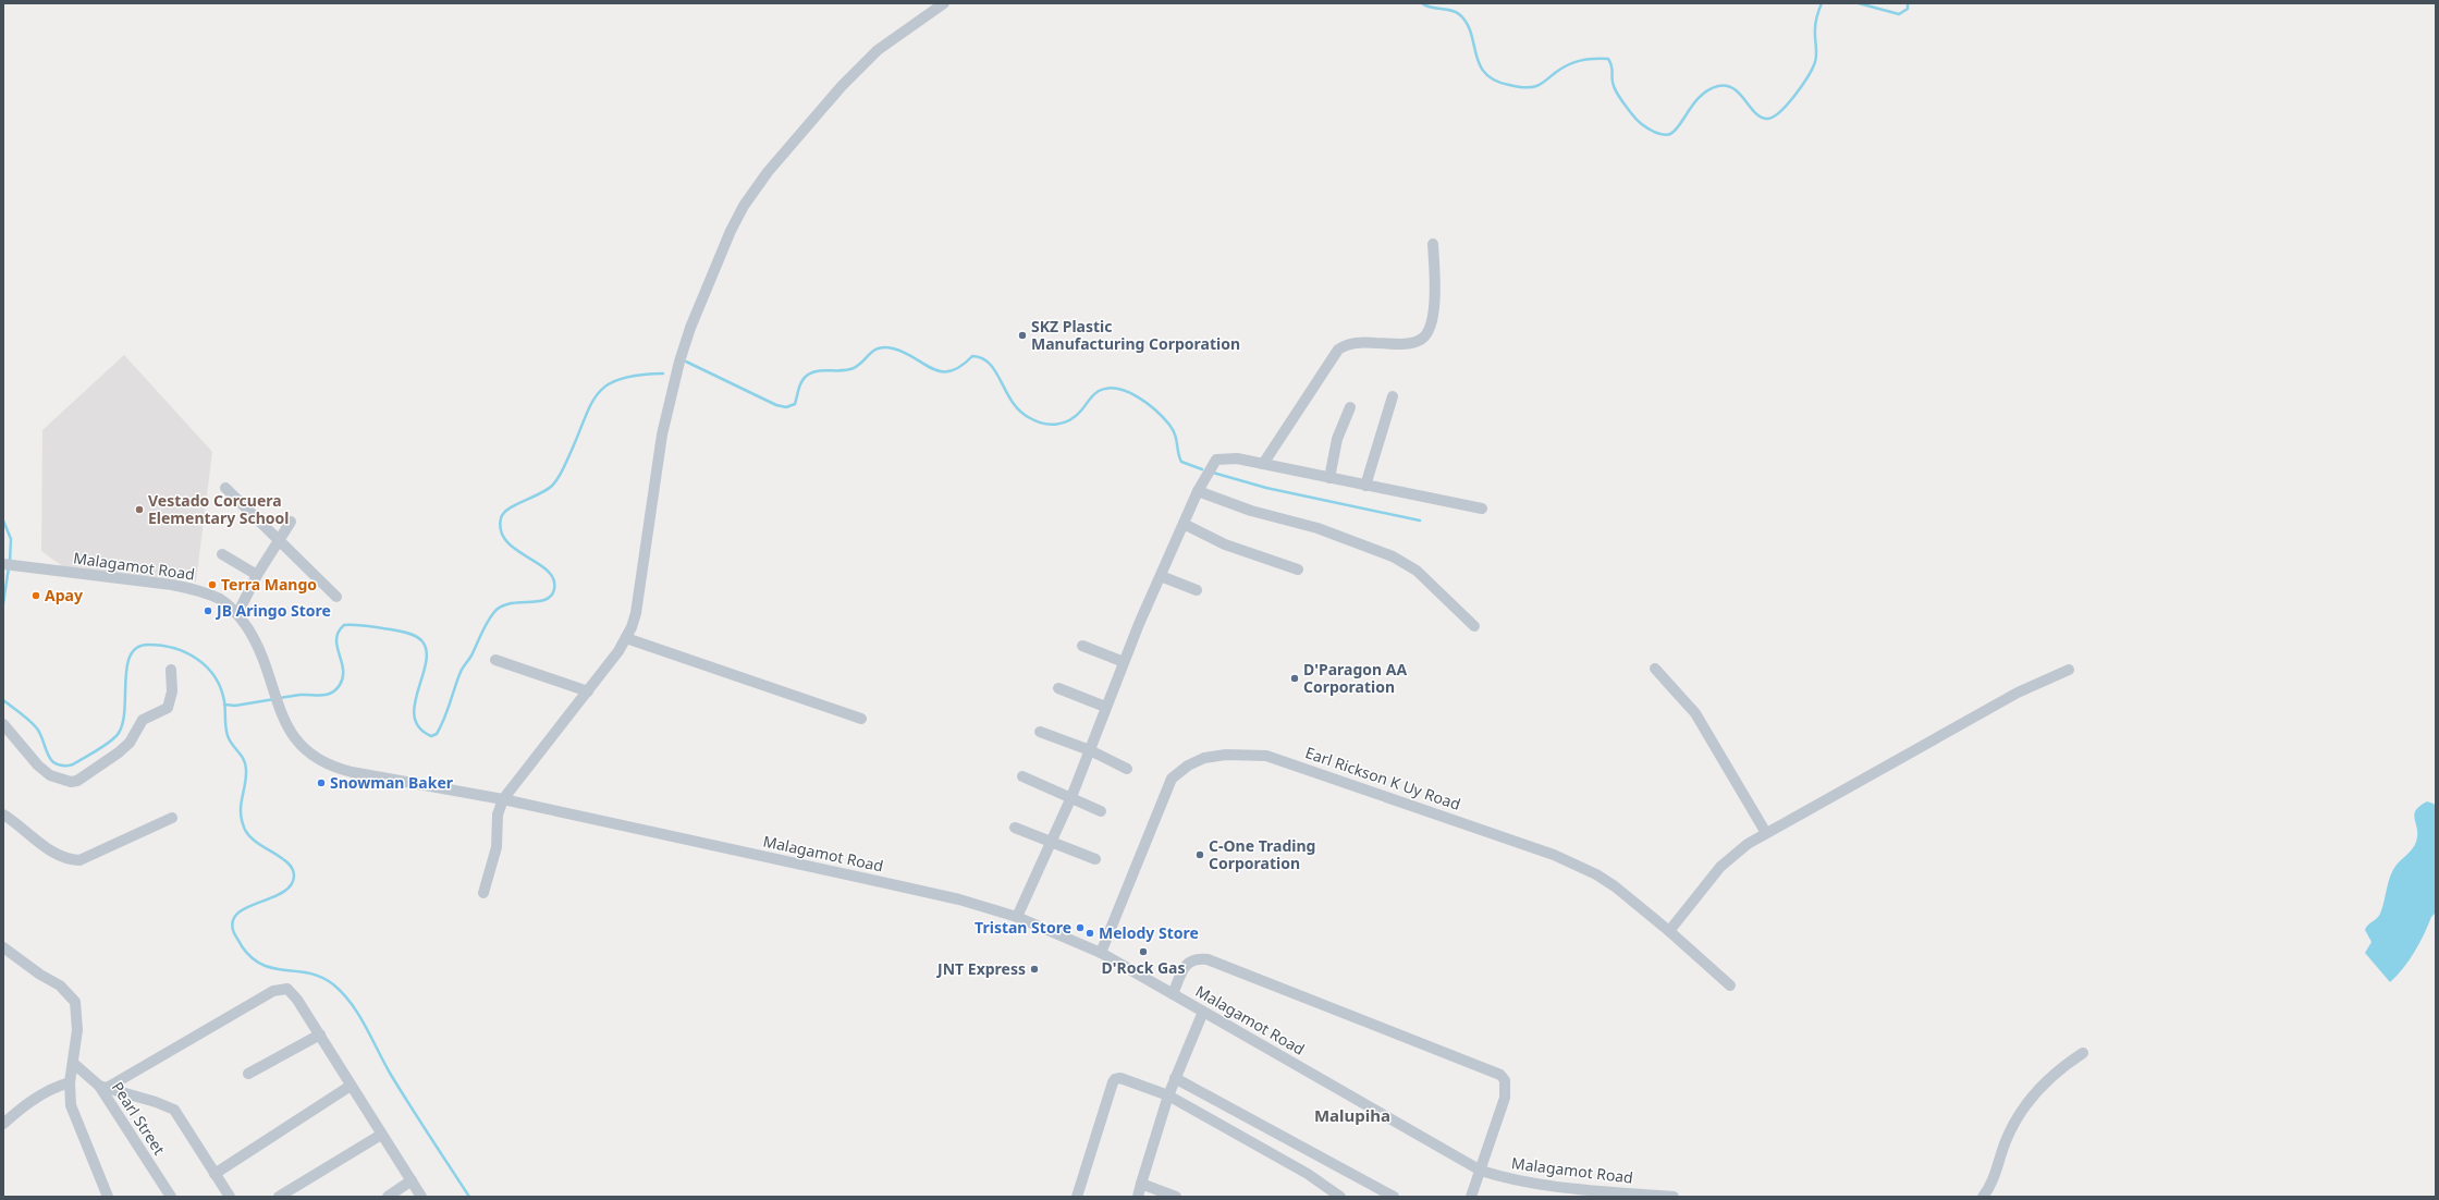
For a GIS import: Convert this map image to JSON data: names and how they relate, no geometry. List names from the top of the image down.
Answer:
{
  "streets": {
    "street": ["Malagamot Road", "Earl Rickson K Uy Road", "Pearl Street"]
  },
  "crossings": [
    ["Malagamot Road", "Earl Rickson K Uy Road"]
  ],
  "districts": ["Malupiha"],
  "places": [
    "SKZ Plastic Manufacturing Corporation",
    "Vestado Corcuera Elementary School",
    "Terra Mango",
    "Apay",
    "JB Aringo Store",
    "D'Paragon AA Corporation",
    "Snowman Baker",
    "C-One Trading Corporation",
    "Tristan Store",
    "Melody Store",
    "D'Rock Gas",
    "JNT Express"
  ]
}
